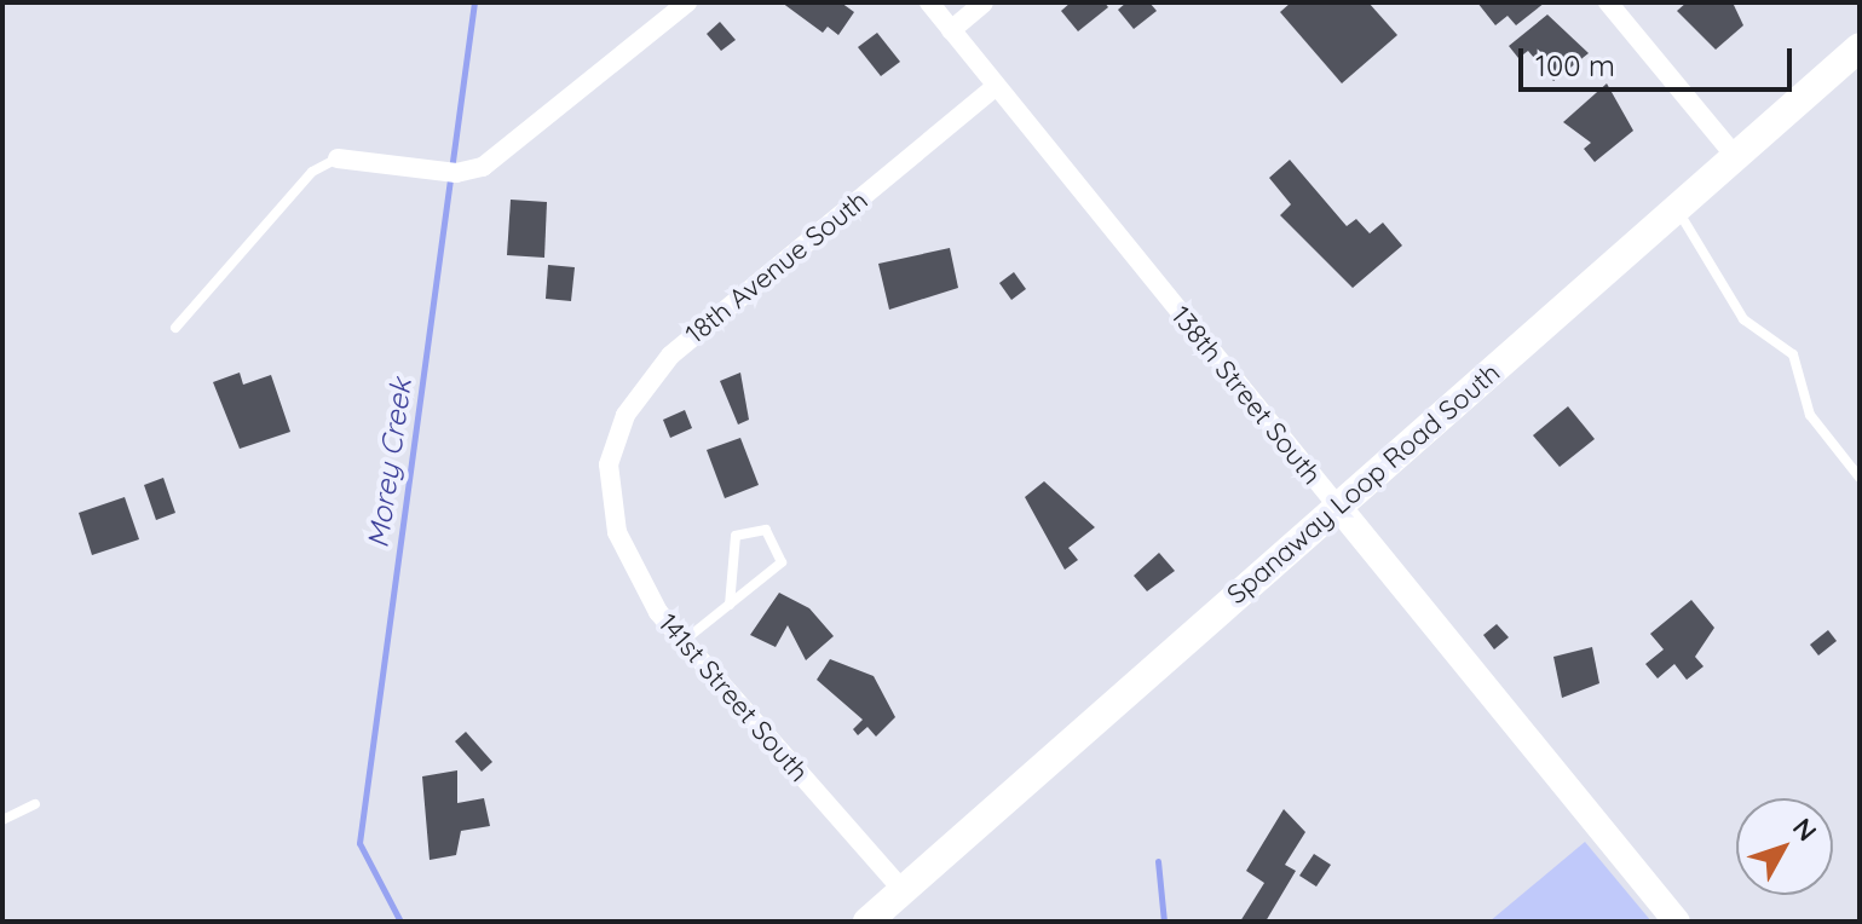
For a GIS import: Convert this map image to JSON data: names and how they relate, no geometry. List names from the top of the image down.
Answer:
{
  "streets": {
    "main road": ["Spanaway Loop Road South"],
    "street": ["18th Avenue South", "138th Street South", "141st Street South"]
  },
  "crossings": [
    ["18th Avenue South", "138th Street South"],
    ["18th Avenue South", "141st Street South"],
    ["138th Street South", "Spanaway Loop Road South"],
    ["Spanaway Loop Road South", "141st Street South"]
  ],
  "water": ["Morey Creek"],
  "scale_bar": "100 m",
  "north": "top right"
}
